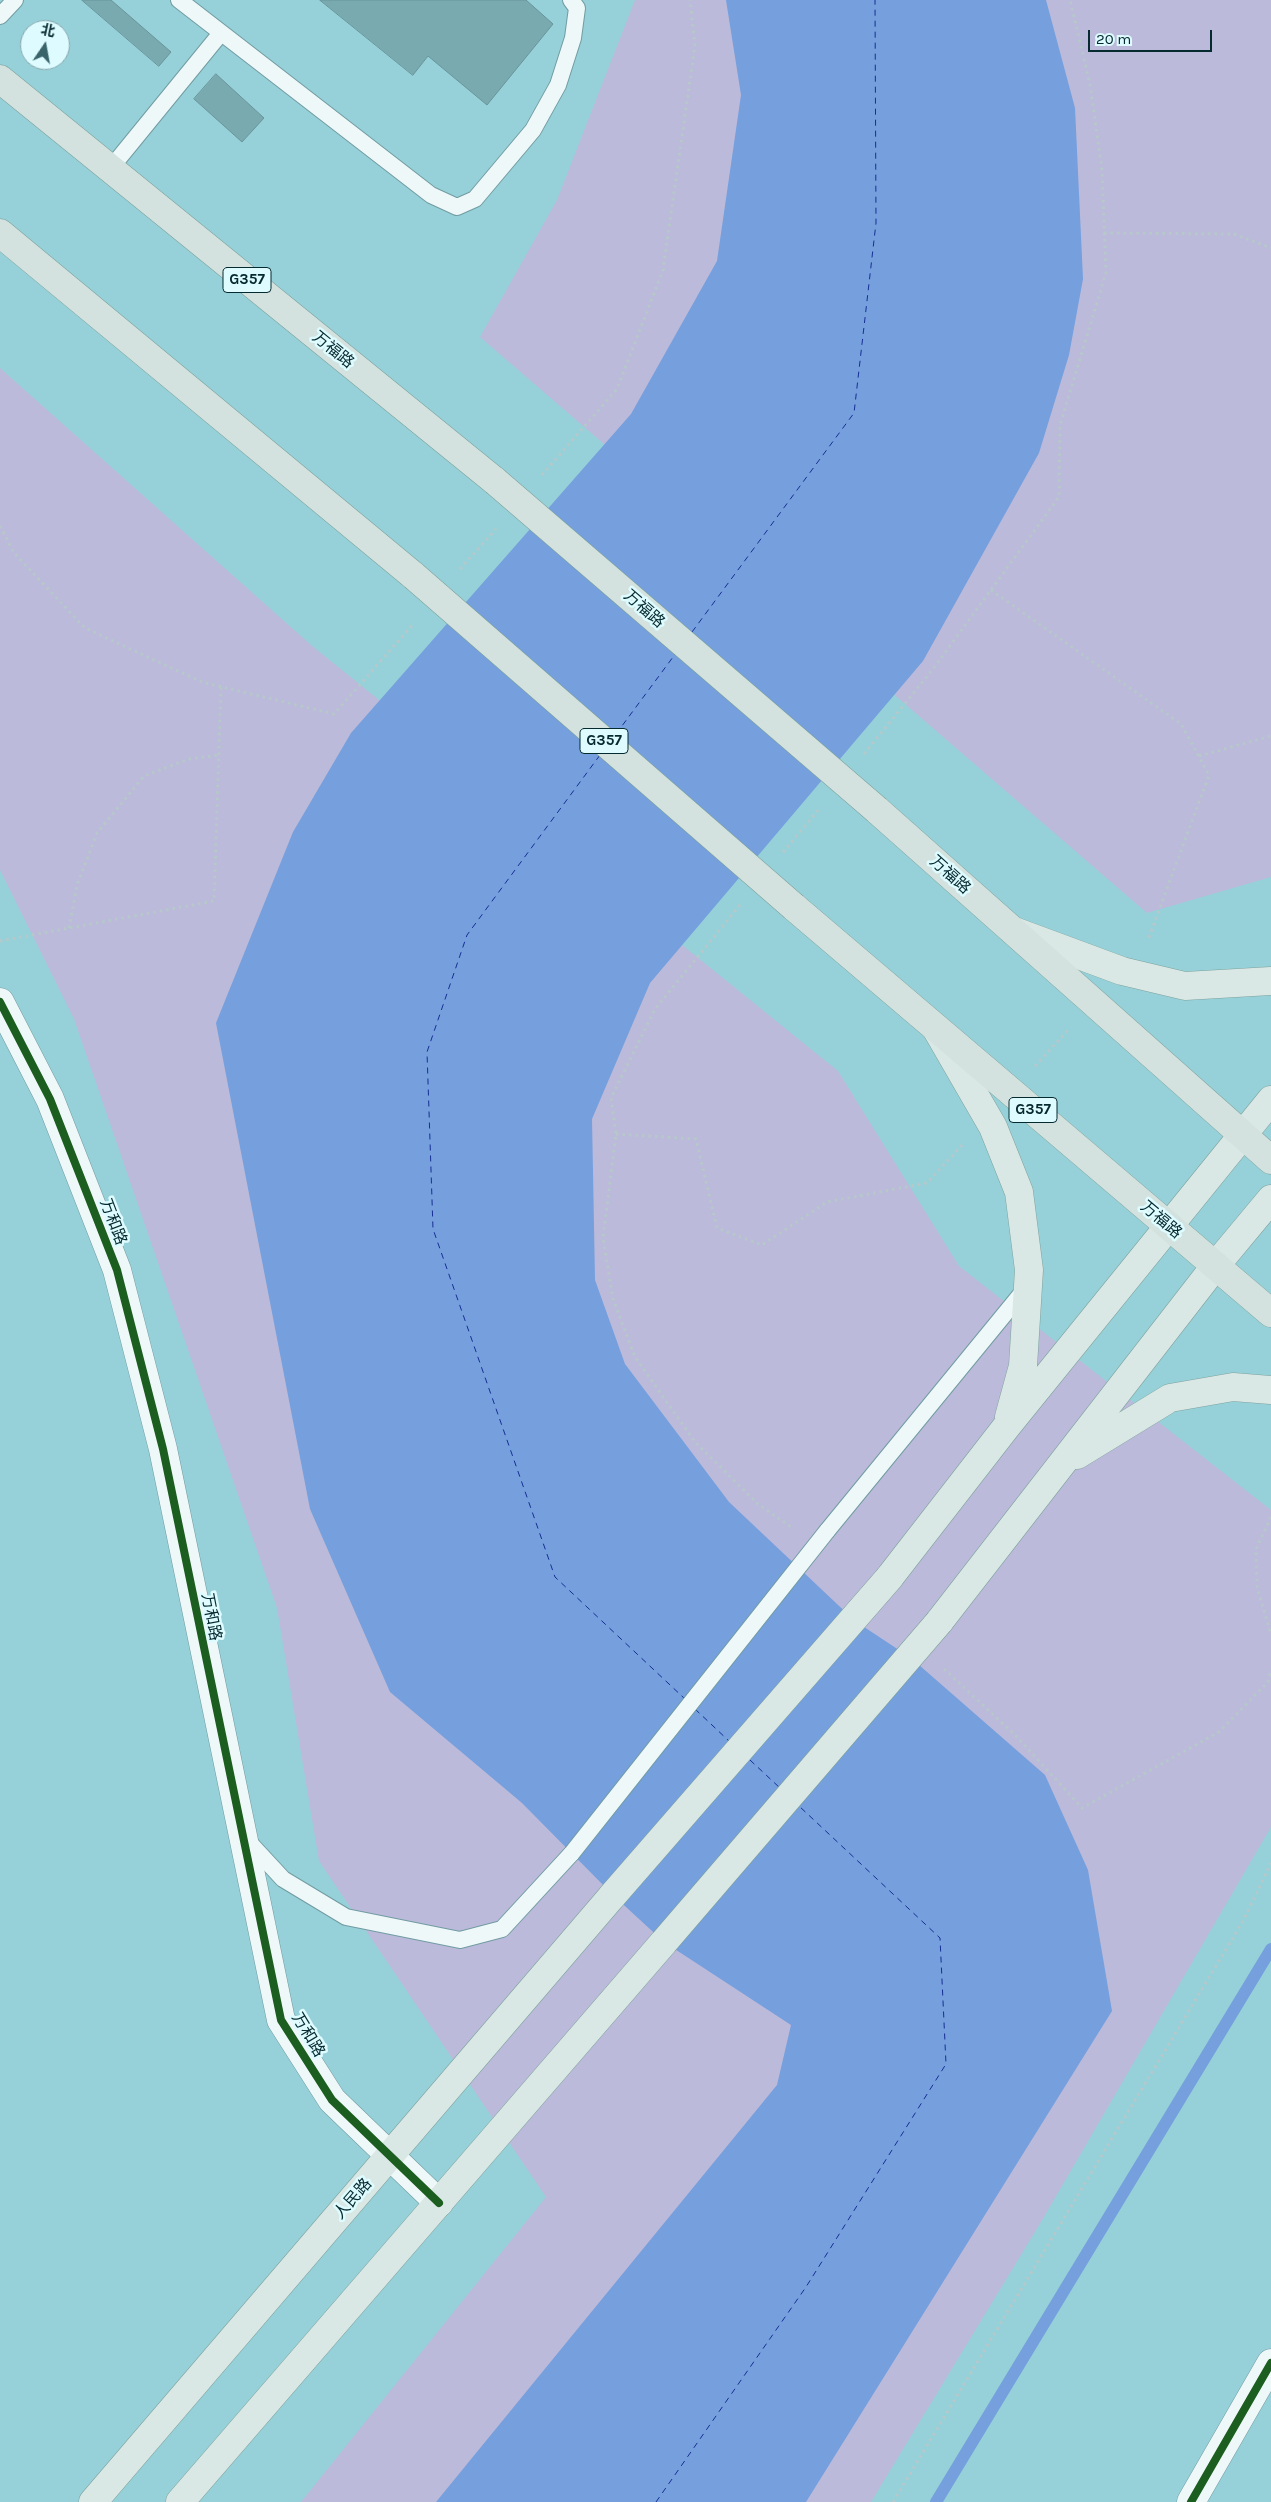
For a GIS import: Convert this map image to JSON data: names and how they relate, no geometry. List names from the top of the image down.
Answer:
{
  "streets": {
    "highway": ["G357", "万福路"],
    "main road": ["人民路"],
    "street": ["万和路"]
  },
  "crossings": [
    ["万福路", "人民路"],
    ["万和路", "人民路"]
  ],
  "scale_bar": "20 m",
  "north": "top"
}
